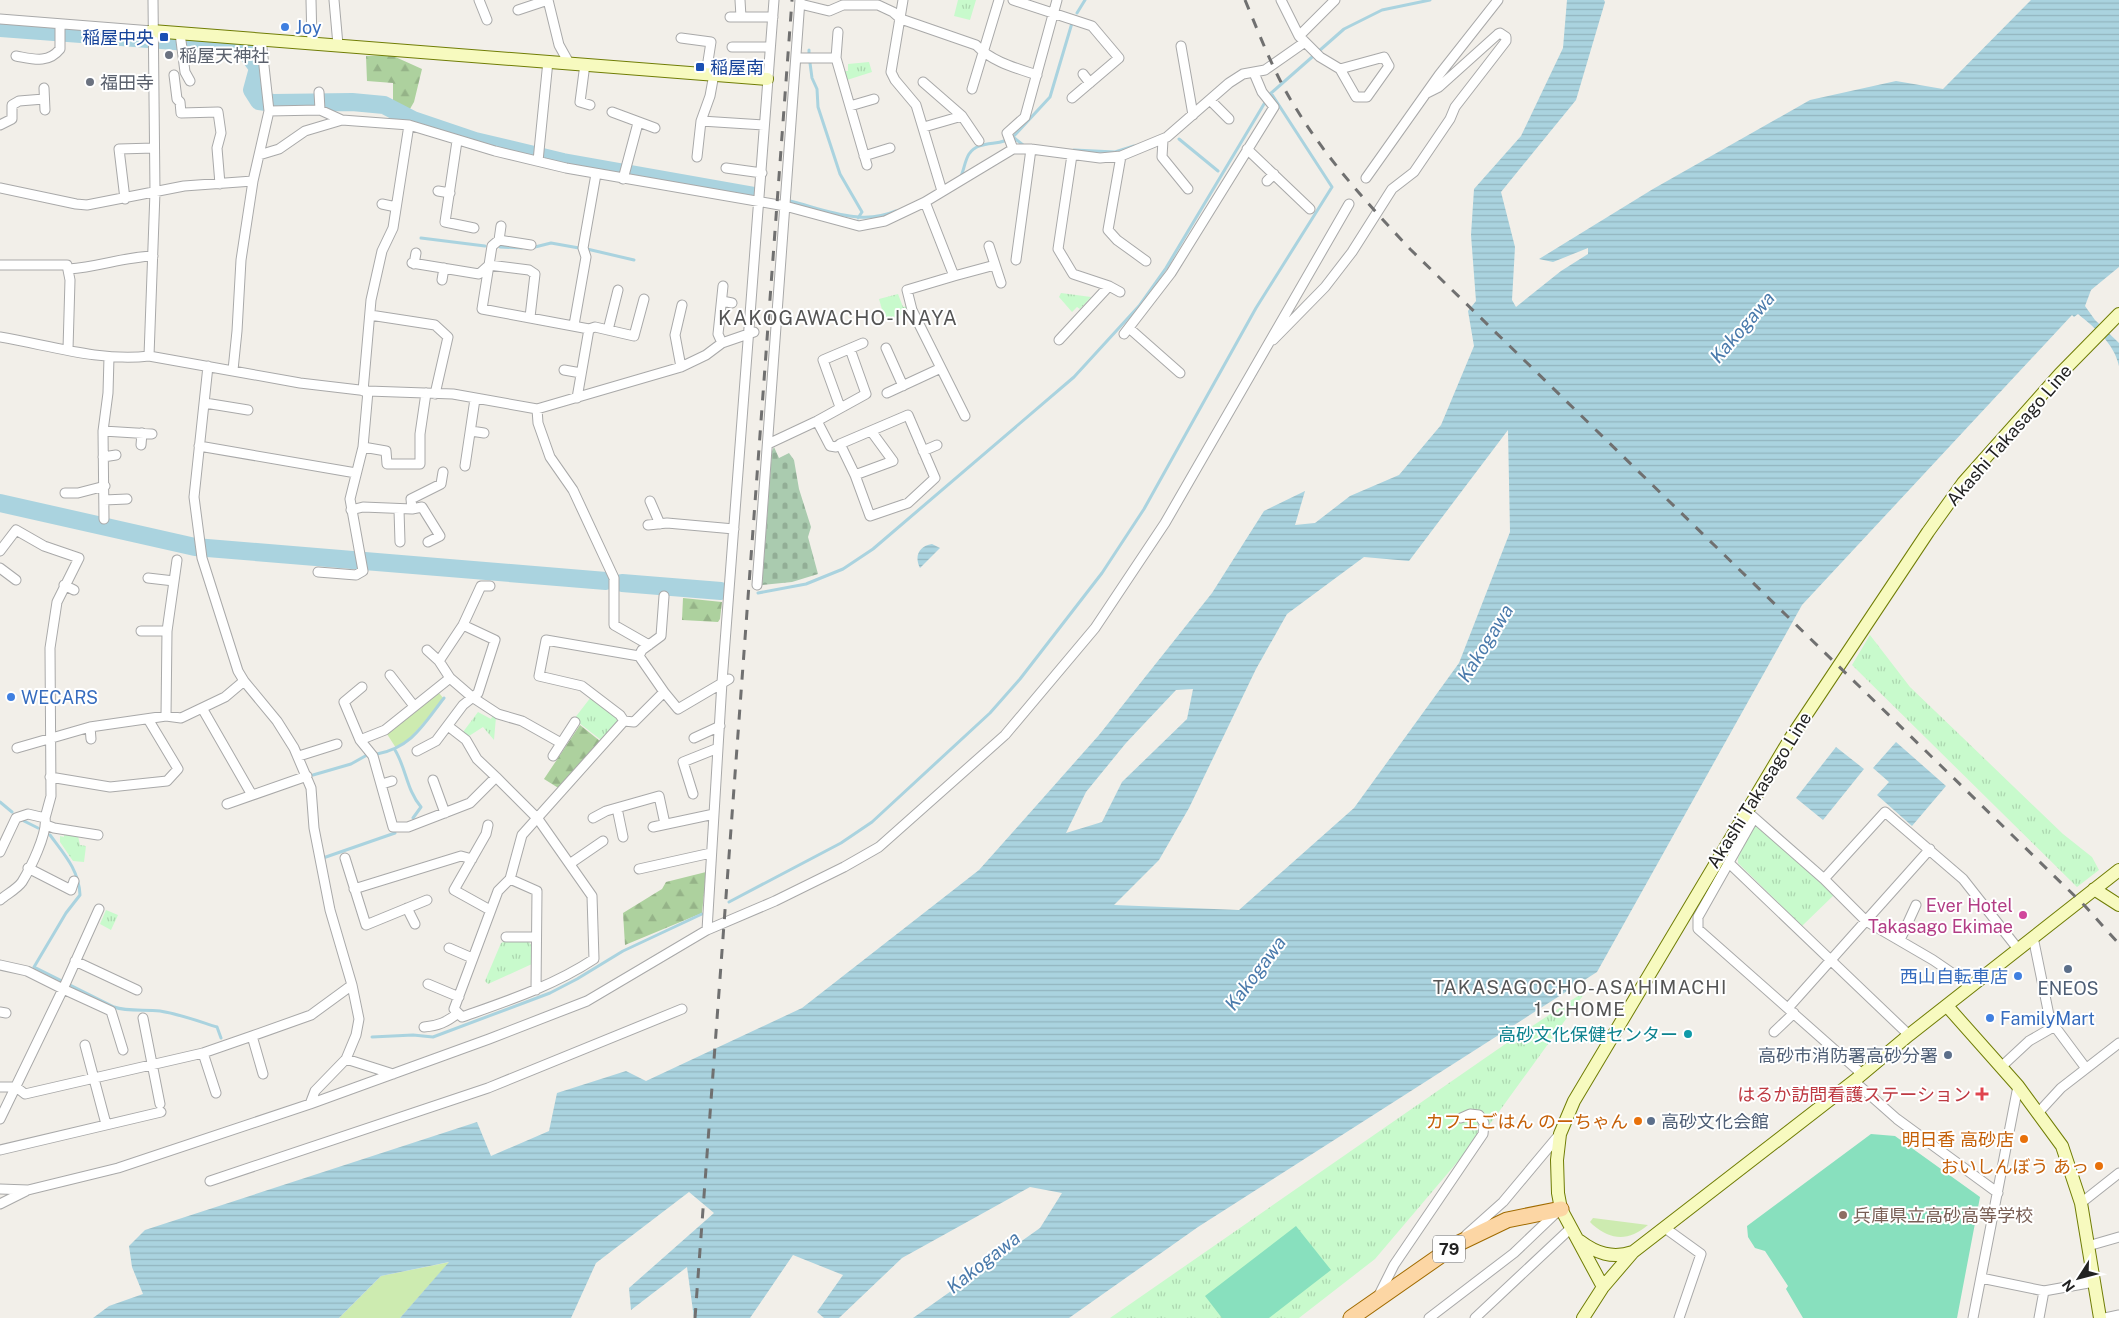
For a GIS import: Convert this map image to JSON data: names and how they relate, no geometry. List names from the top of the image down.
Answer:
{
  "streets": {
    "main road": ["79"],
    "street": ["Akashi Takasago Line"]
  },
  "crossings": [
    ["Akashi Takasago Line", "79"]
  ],
  "districts": ["KAKOGAWACHO-INAYA", "TAKASAGOCHO-ASAHIMACHI 1-CHOME"],
  "water": ["Kakogawa"],
  "places": {
    "other": [
      "Joy",
      "稲屋天神社",
      "福田寺",
      "WECARS",
      "Ever Hotel Takasago Ekimae",
      "ENEOS",
      "西山自転車店",
      "FamilyMart",
      "高砂文化保健センター",
      "高砂市消防署高砂分署",
      "カフェごはん のーちゃん",
      "高砂文化会館",
      "明日香 高砂店",
      "おいしんぼう あっ",
      "兵庫県立高砂高等学校"
    ],
    "transit": ["稲屋中央", "稲屋南"],
    "health": ["はるか訪問看護ステーション"]
  },
  "north": "bottom left"
}
